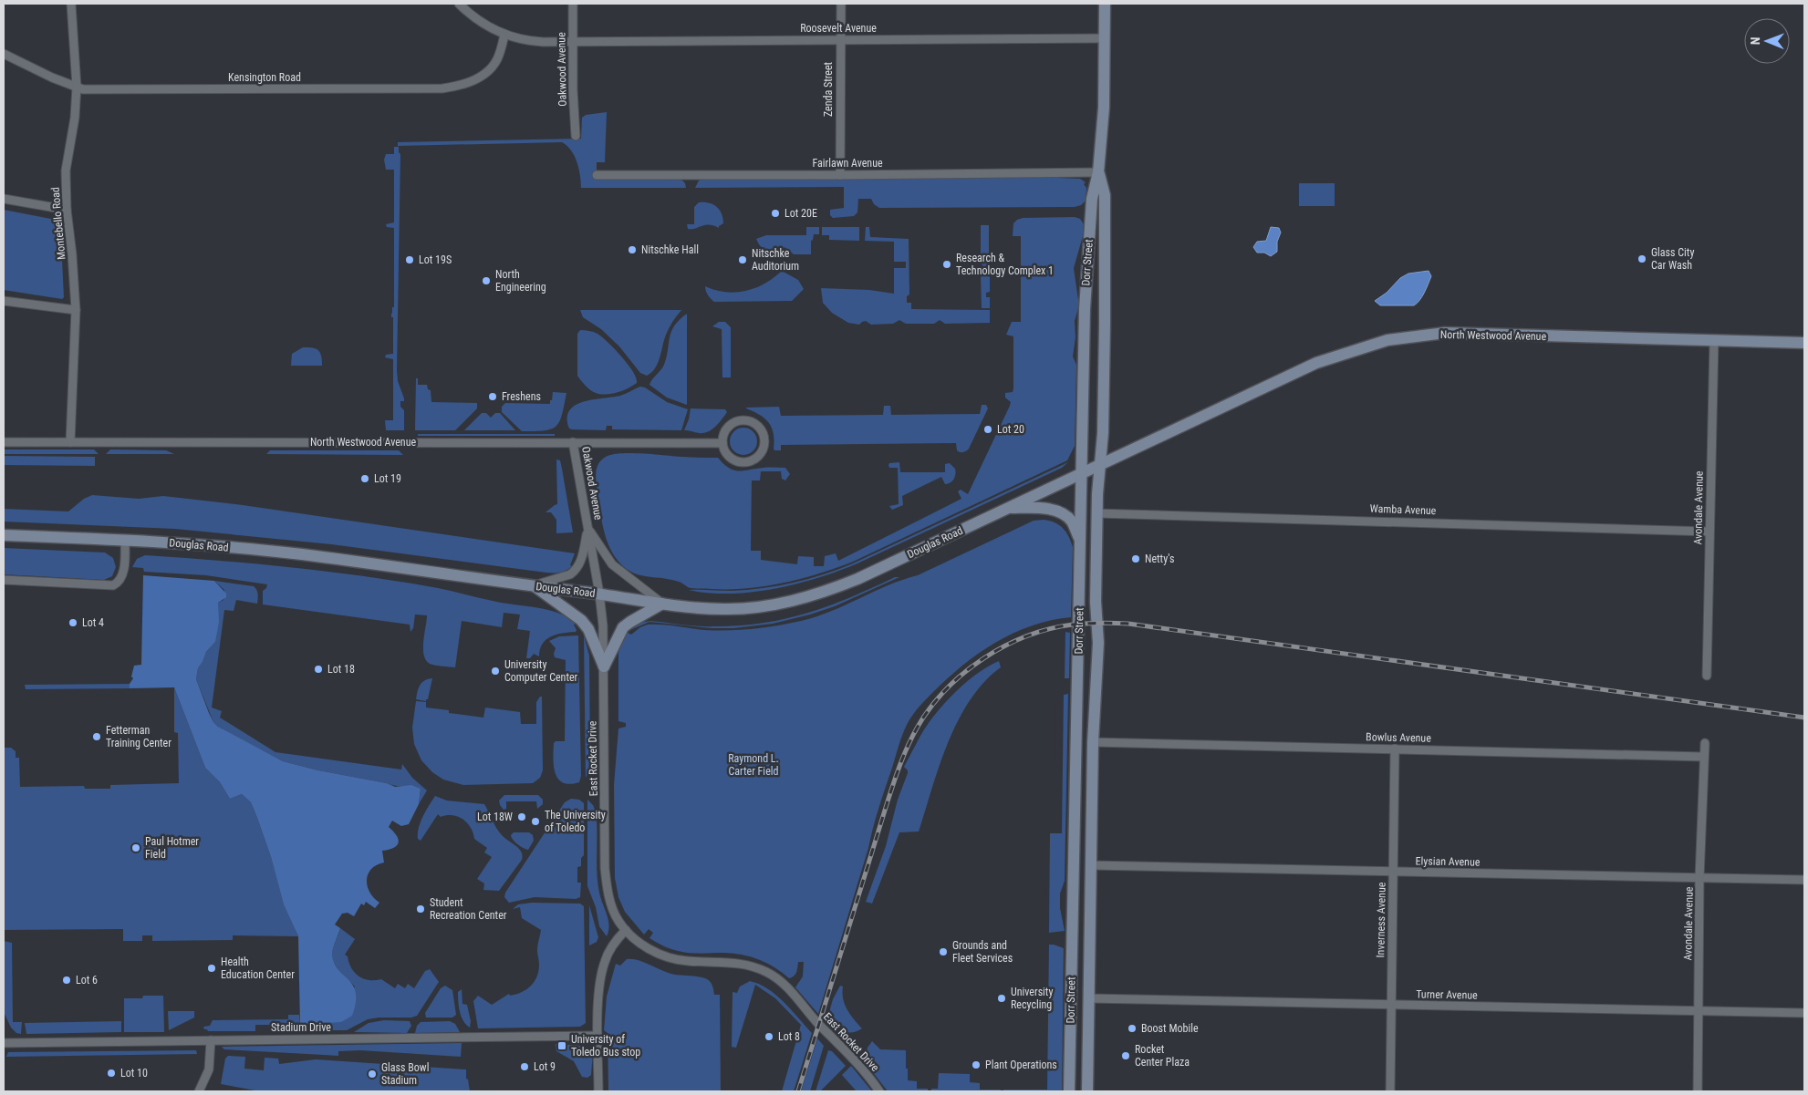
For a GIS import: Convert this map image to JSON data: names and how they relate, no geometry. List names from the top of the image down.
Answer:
{
  "streets": {
    "main road": ["Dorr Street", "North Westwood Avenue", "Douglas Road"],
    "street": [
      "Roosevelt Avenue",
      "Oakwood Avenue",
      "Kensington Road",
      "Zenda Street",
      "Fairlawn Avenue",
      "Montebello Road",
      "Avondale Avenue",
      "Wamba Avenue",
      "Bowlus Avenue",
      "East Rocket Drive",
      "Elysian Avenue",
      "Inverness Avenue",
      "Turner Avenue",
      "Stadium Drive"
    ]
  },
  "crossings": [
    ["Roosevelt Avenue", "Oakwood Avenue"],
    ["Roosevelt Avenue", "Kensington Road"],
    ["Roosevelt Avenue", "Zenda Street"],
    ["Roosevelt Avenue", "Dorr Street"],
    ["Oakwood Avenue", "North Westwood Avenue"],
    ["Oakwood Avenue", "Douglas Road"],
    ["Oakwood Avenue", "East Rocket Drive"],
    ["Kensington Road", "Montebello Road"],
    ["Zenda Street", "Fairlawn Avenue"],
    ["Fairlawn Avenue", "Dorr Street"],
    ["Montebello Road", "North Westwood Avenue"],
    ["Dorr Street", "North Westwood Avenue"],
    ["Dorr Street", "Wamba Avenue"],
    ["Dorr Street", "Douglas Road"],
    ["Dorr Street", "Bowlus Avenue"],
    ["Dorr Street", "Elysian Avenue"],
    ["Dorr Street", "Turner Avenue"],
    ["North Westwood Avenue", "Avondale Avenue"],
    ["North Westwood Avenue", "Douglas Road"],
    ["Avondale Avenue", "Wamba Avenue"],
    ["Avondale Avenue", "Bowlus Avenue"],
    ["Avondale Avenue", "Elysian Avenue"],
    ["Avondale Avenue", "Turner Avenue"],
    ["Douglas Road", "East Rocket Drive"],
    ["Bowlus Avenue", "Inverness Avenue"],
    ["Elysian Avenue", "Inverness Avenue"],
    ["Inverness Avenue", "Turner Avenue"]
  ],
  "parks": ["Raymond L. Carter Field"],
  "places": {
    "other": [
      "Lot 20E",
      "Nitschke Hall",
      "Glass City Car Wash",
      "Lot 19S",
      "Nitschke Auditorium",
      "Research & Technology Complex 1",
      "North Engineering",
      "Freshens",
      "Lot 20",
      "Lot 19",
      "Netty's",
      "Lot 4",
      "Lot 18",
      "University Computer Center",
      "Fetterman Training Center",
      "Lot 18W",
      "The University of Toledo",
      "Paul Hotmer Field",
      "Student Recreation Center",
      "Grounds and Fleet Services",
      "Health Education Center",
      "Lot 6",
      "University Recycling",
      "Boost Mobile",
      "Lot 8",
      "Rocket Center Plaza",
      "Plant Operations",
      "Lot 9",
      "Lot 10",
      "Glass Bowl Stadium"
    ],
    "transit": ["University of Toledo Bus stop"]
  },
  "north": "left"
}
